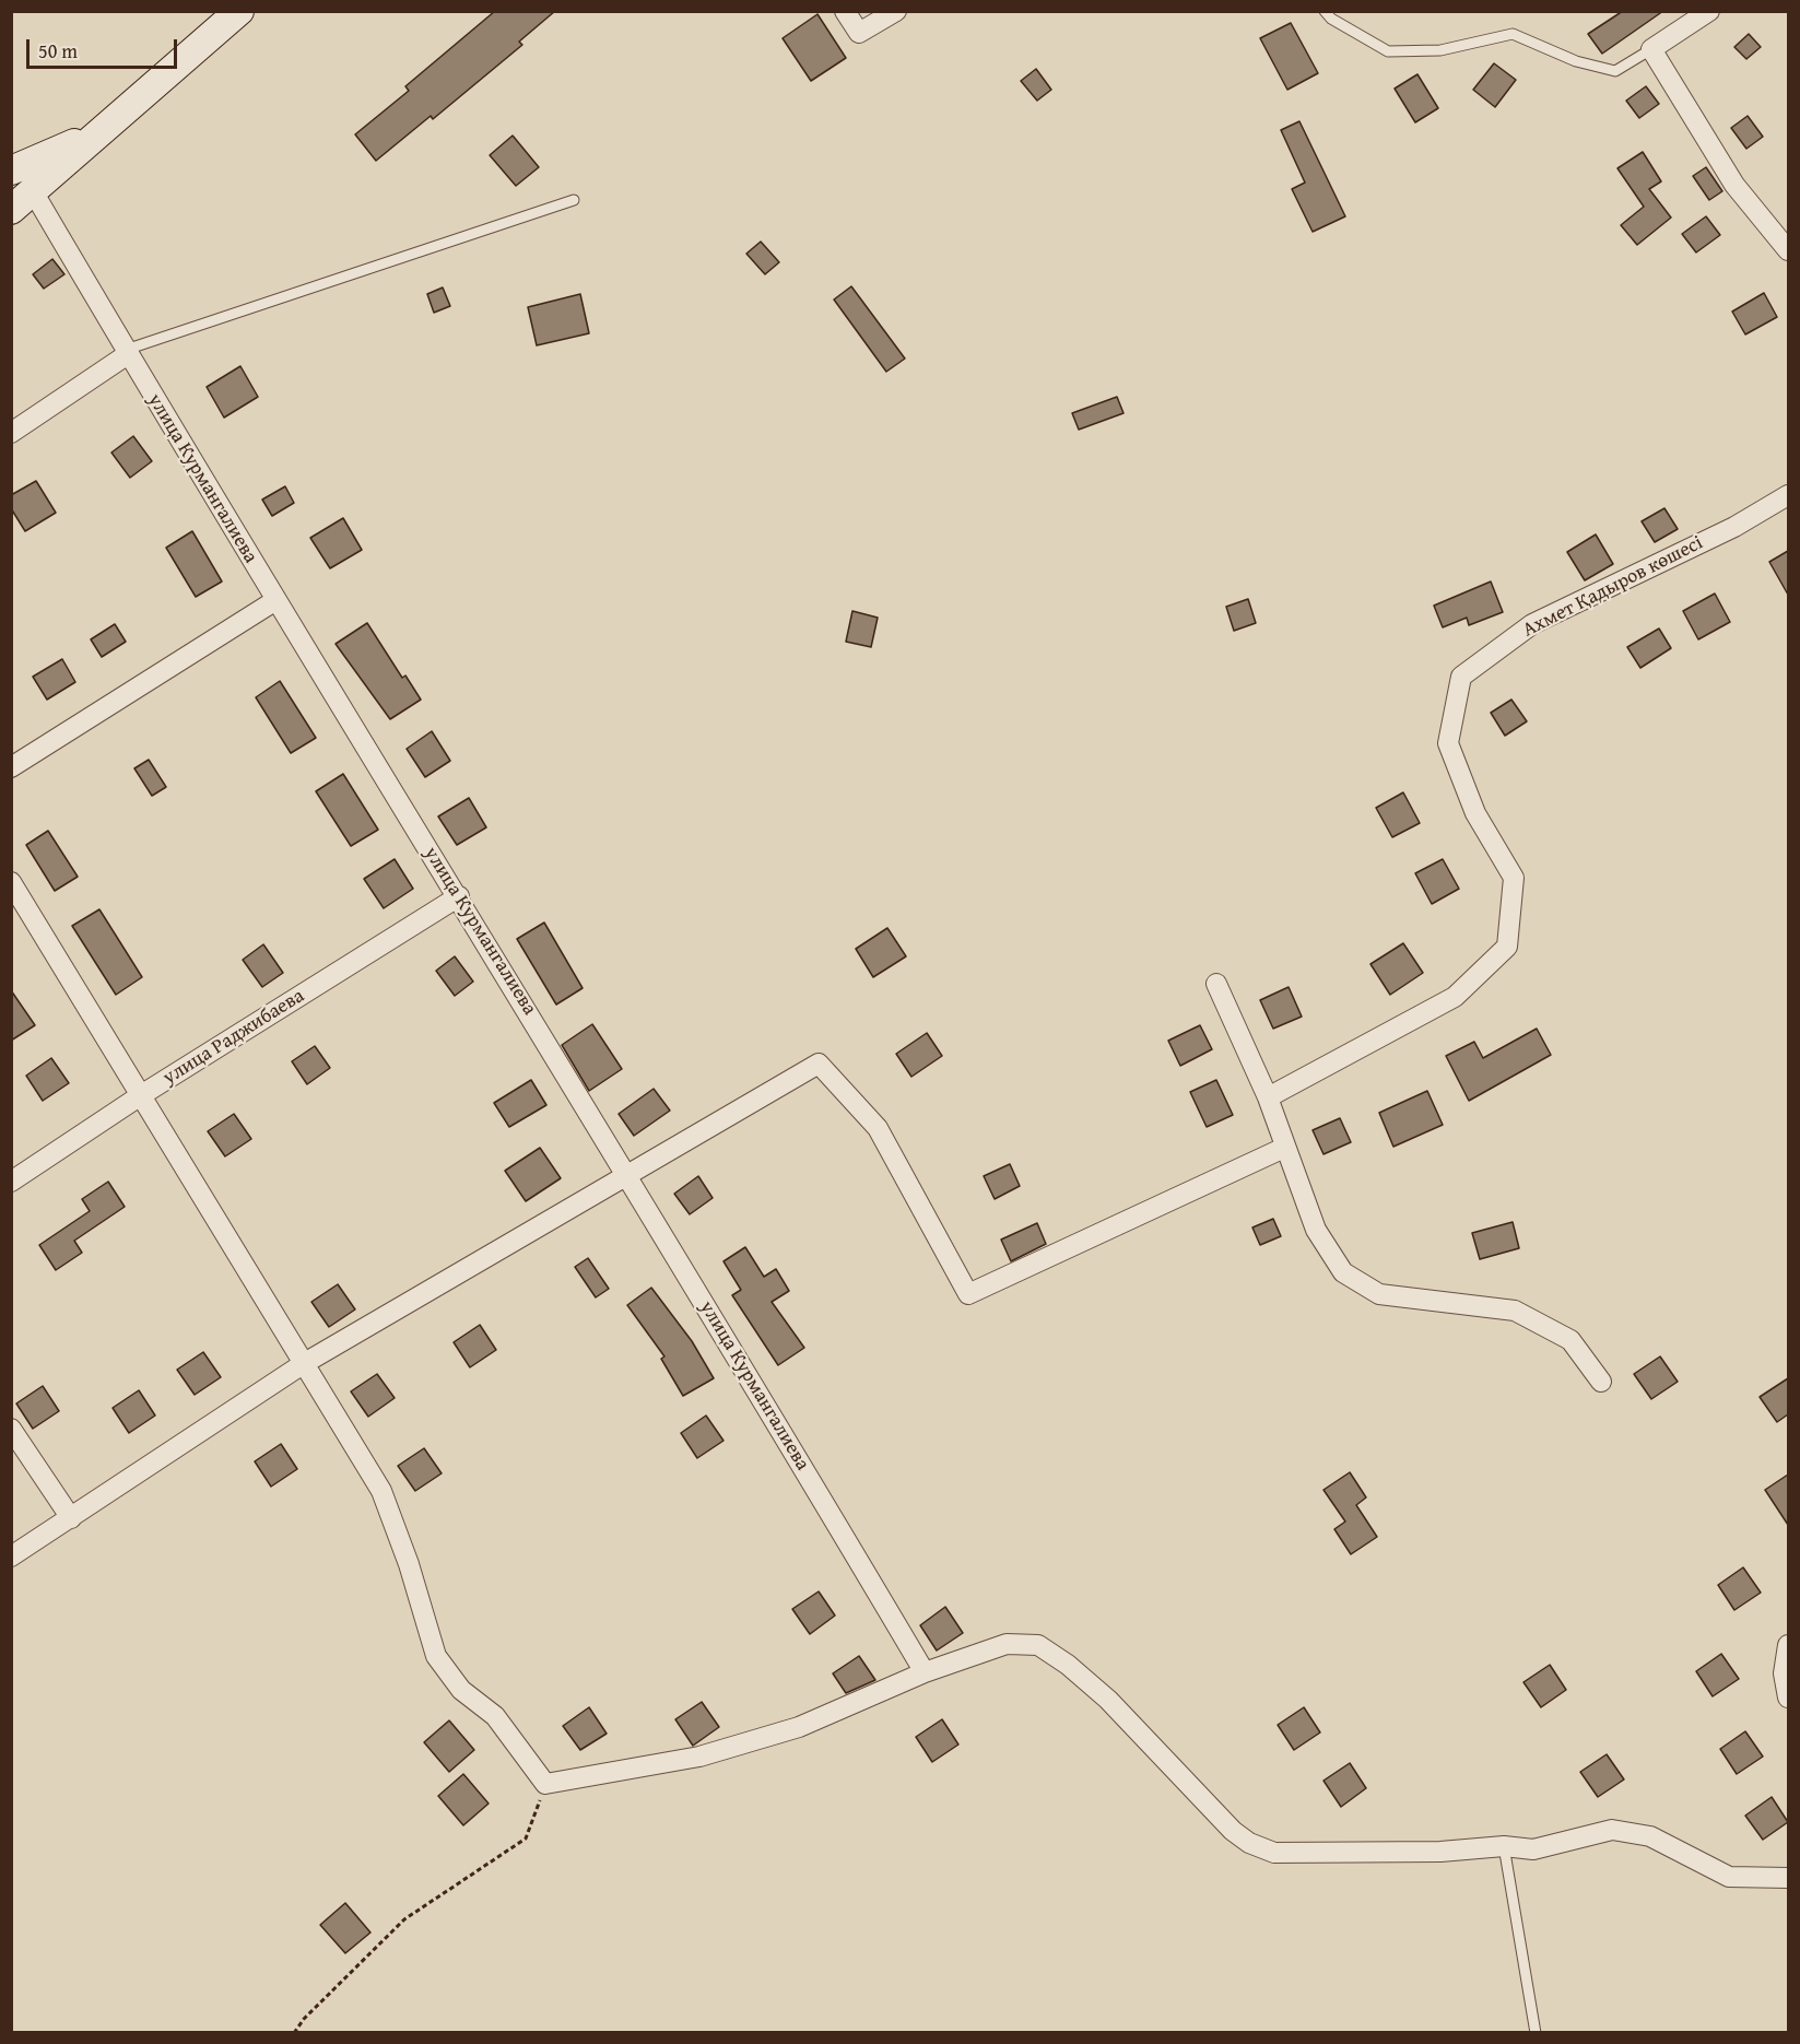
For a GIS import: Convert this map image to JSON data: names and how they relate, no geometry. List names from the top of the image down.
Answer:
{
  "streets": {
    "street": ["улица Курмангалиева", "Ахмет Қадыров көшесі", "улица Раджибаева"]
  },
  "crossings": [
    ["улица Курмангалиева", "улица Раджибаева"]
  ],
  "scale_bar": "50 m"
}
